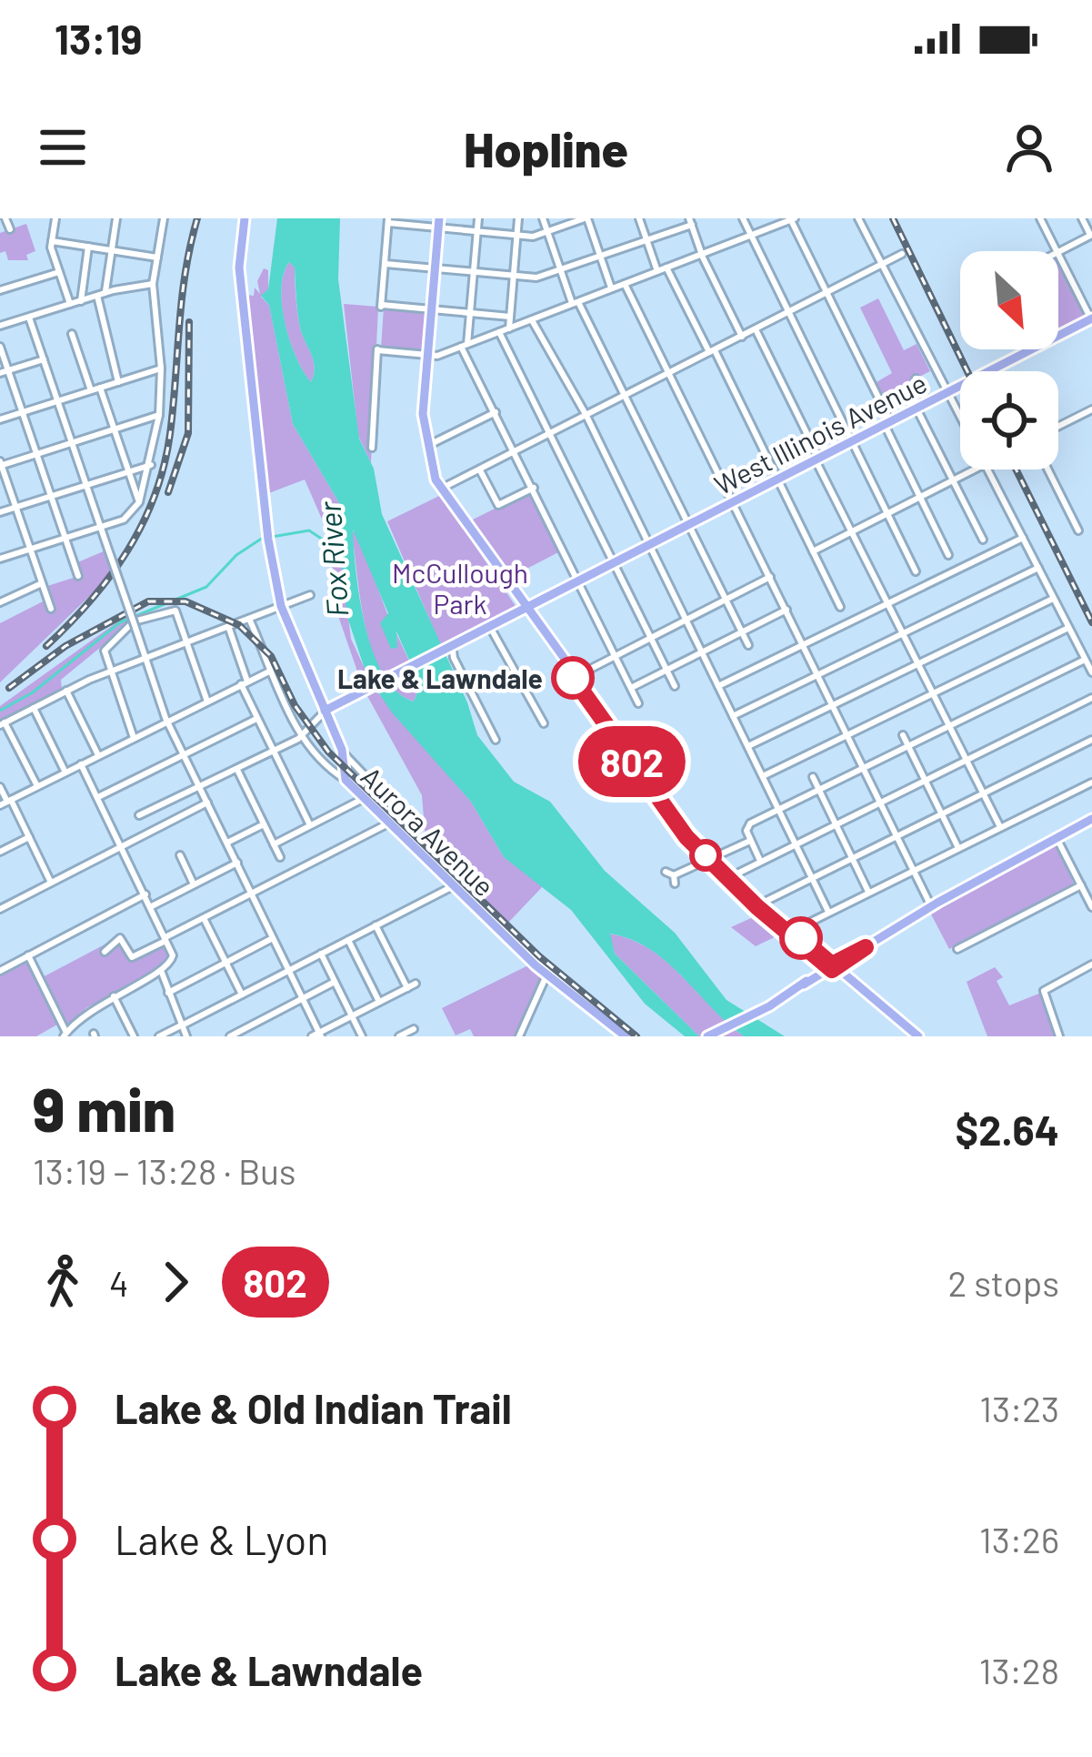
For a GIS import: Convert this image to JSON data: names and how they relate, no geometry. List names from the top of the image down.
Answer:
{
  "streets": {
    "main road": ["West Illinois Avenue", "Aurora Avenue"]
  },
  "water": ["Fox River"],
  "parks": ["McCullough Park"],
  "places": ["Lake & Lawndale"],
  "lines": ["bus line 802"],
  "north": "bottom right",
  "page": {
    "status": "13:19",
    "header": "Hopline",
    "on_map": "802",
    "heading": ["9 min", "13:19 – 13:28 · Bus", "$2.64"],
    "legs": ["4", "802", "2 stops"],
    "list": [
      {
        "name": "Lake & Old Indian Trail",
        "value": "13:23"
      },
      {
        "name": "Lake & Lyon",
        "value": "13:26"
      },
      {
        "name": "Lake & Lawndale",
        "value": "13:28"
      }
    ]
  }
}
